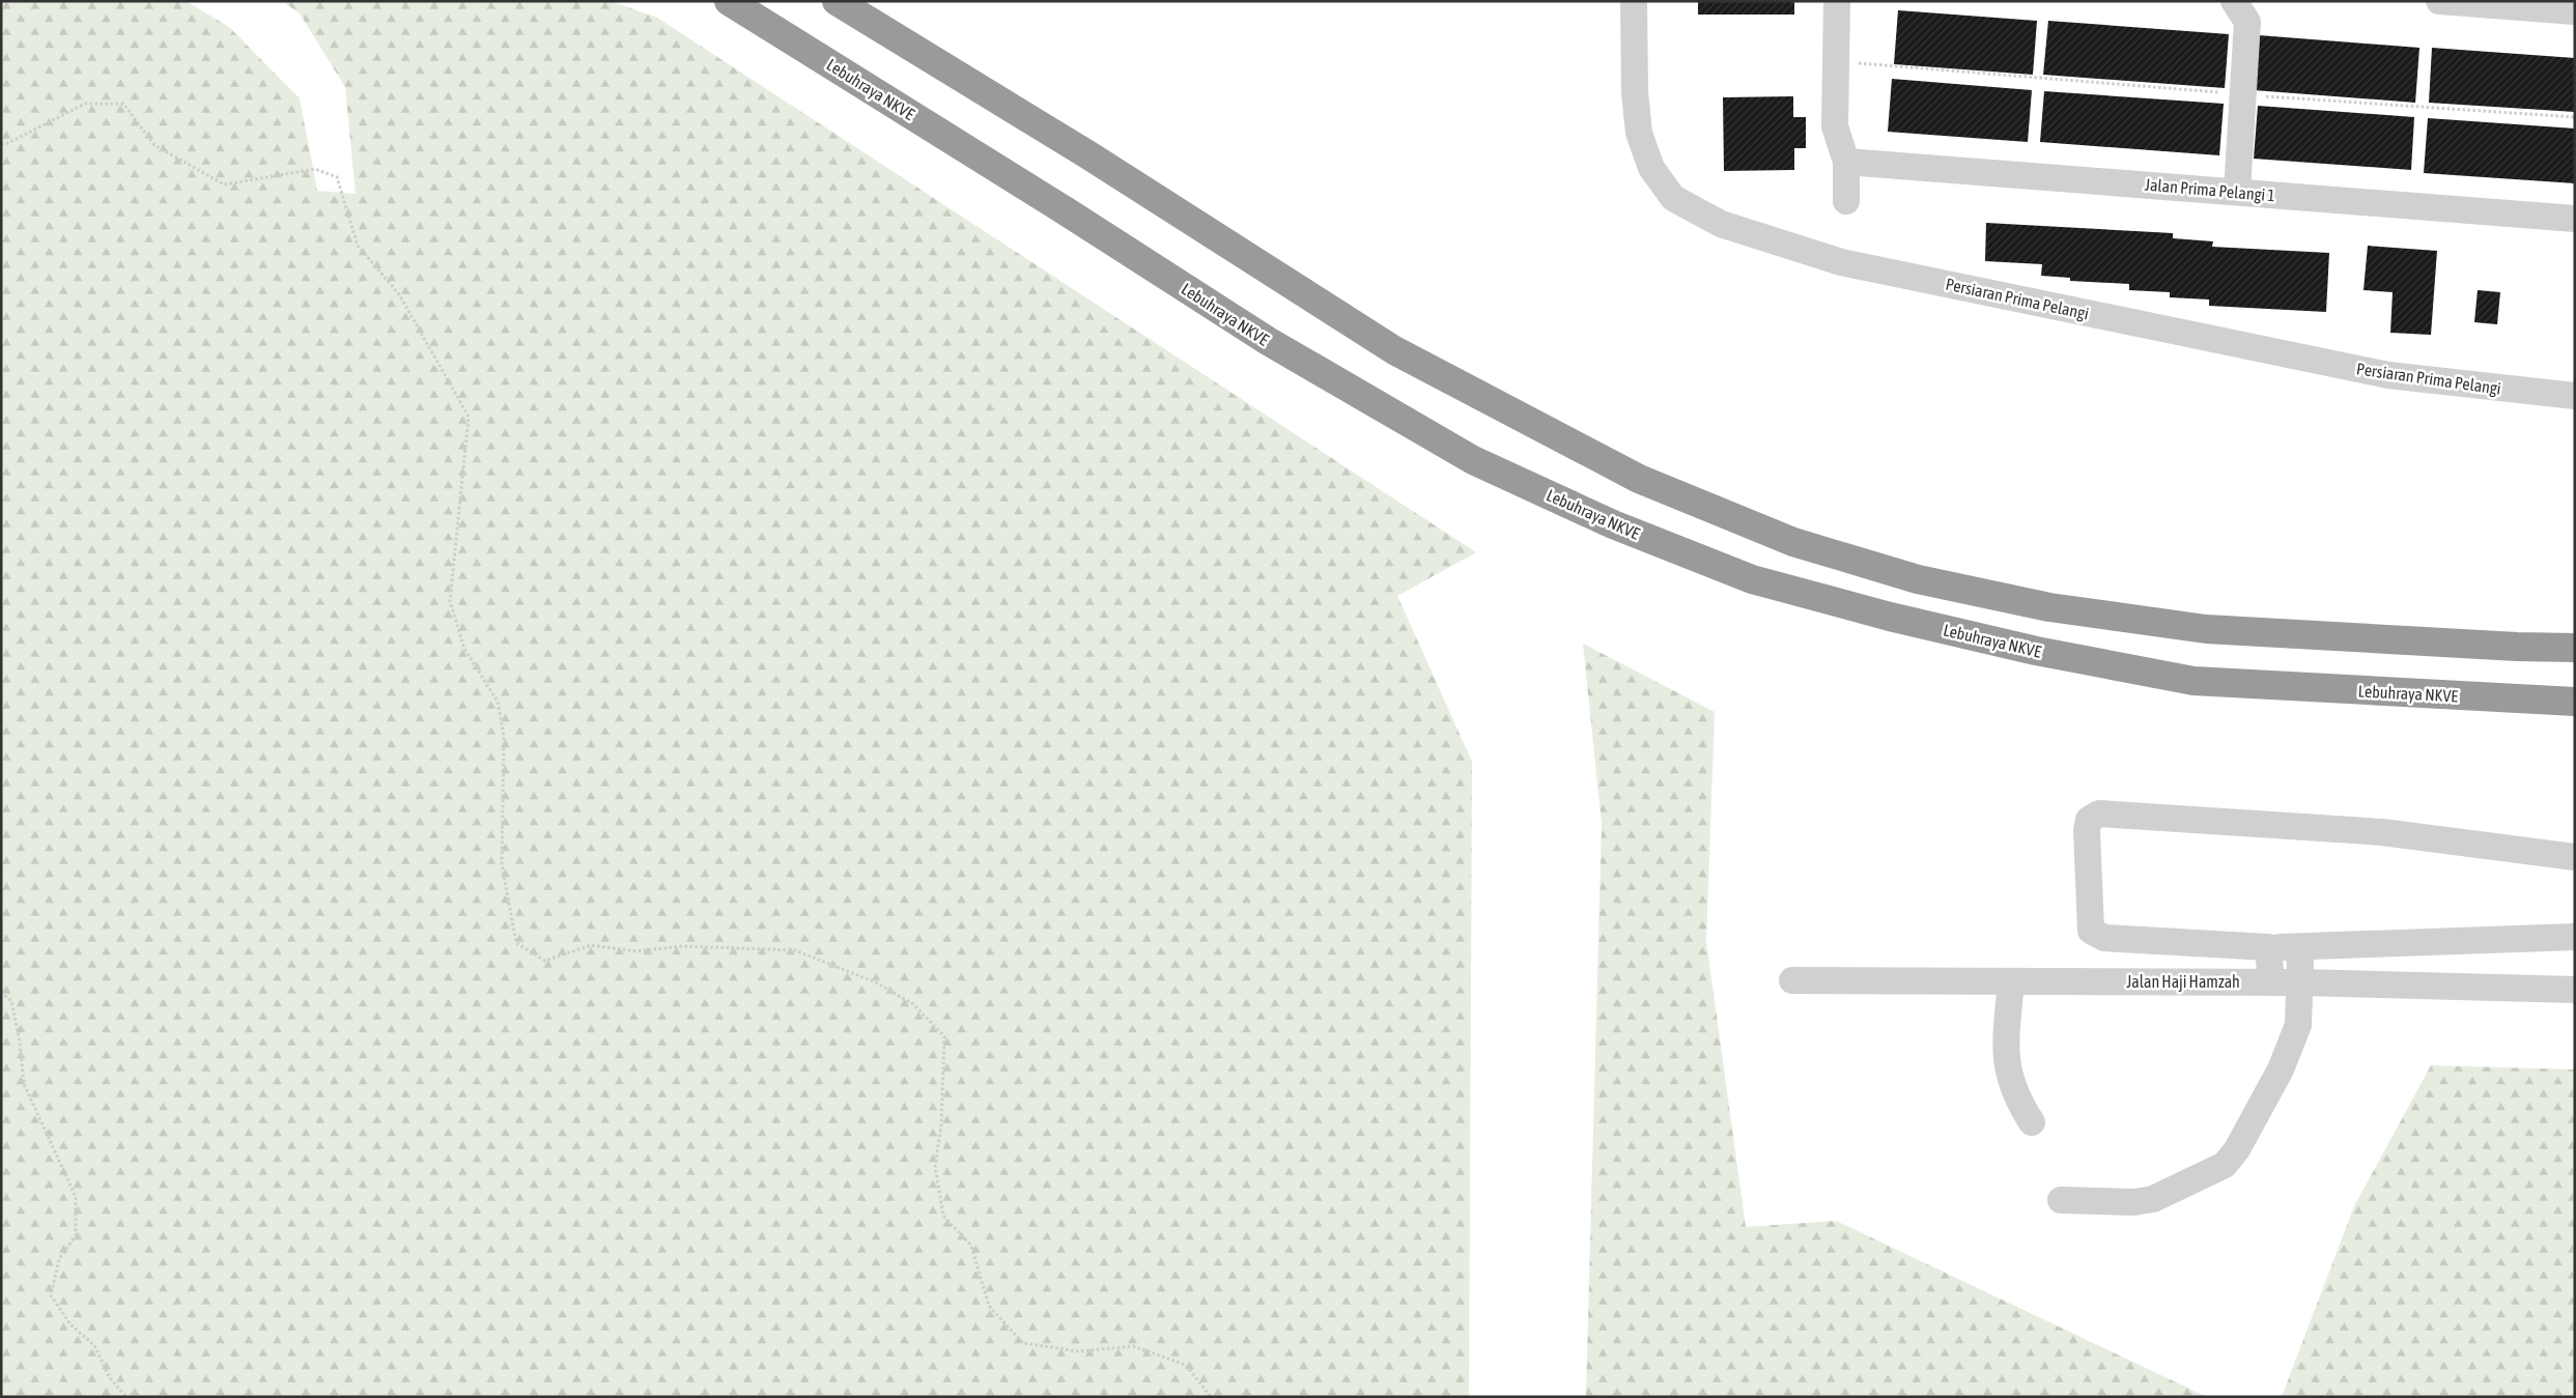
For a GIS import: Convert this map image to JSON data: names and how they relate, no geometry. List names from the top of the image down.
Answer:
{
  "streets": {
    "highway": ["Lebuhraya NKVE"],
    "street": ["Jalan Prima Pelangi 1", "Persiaran Prima Pelangi", "Jalan Haji Hamzah"]
  }
}
